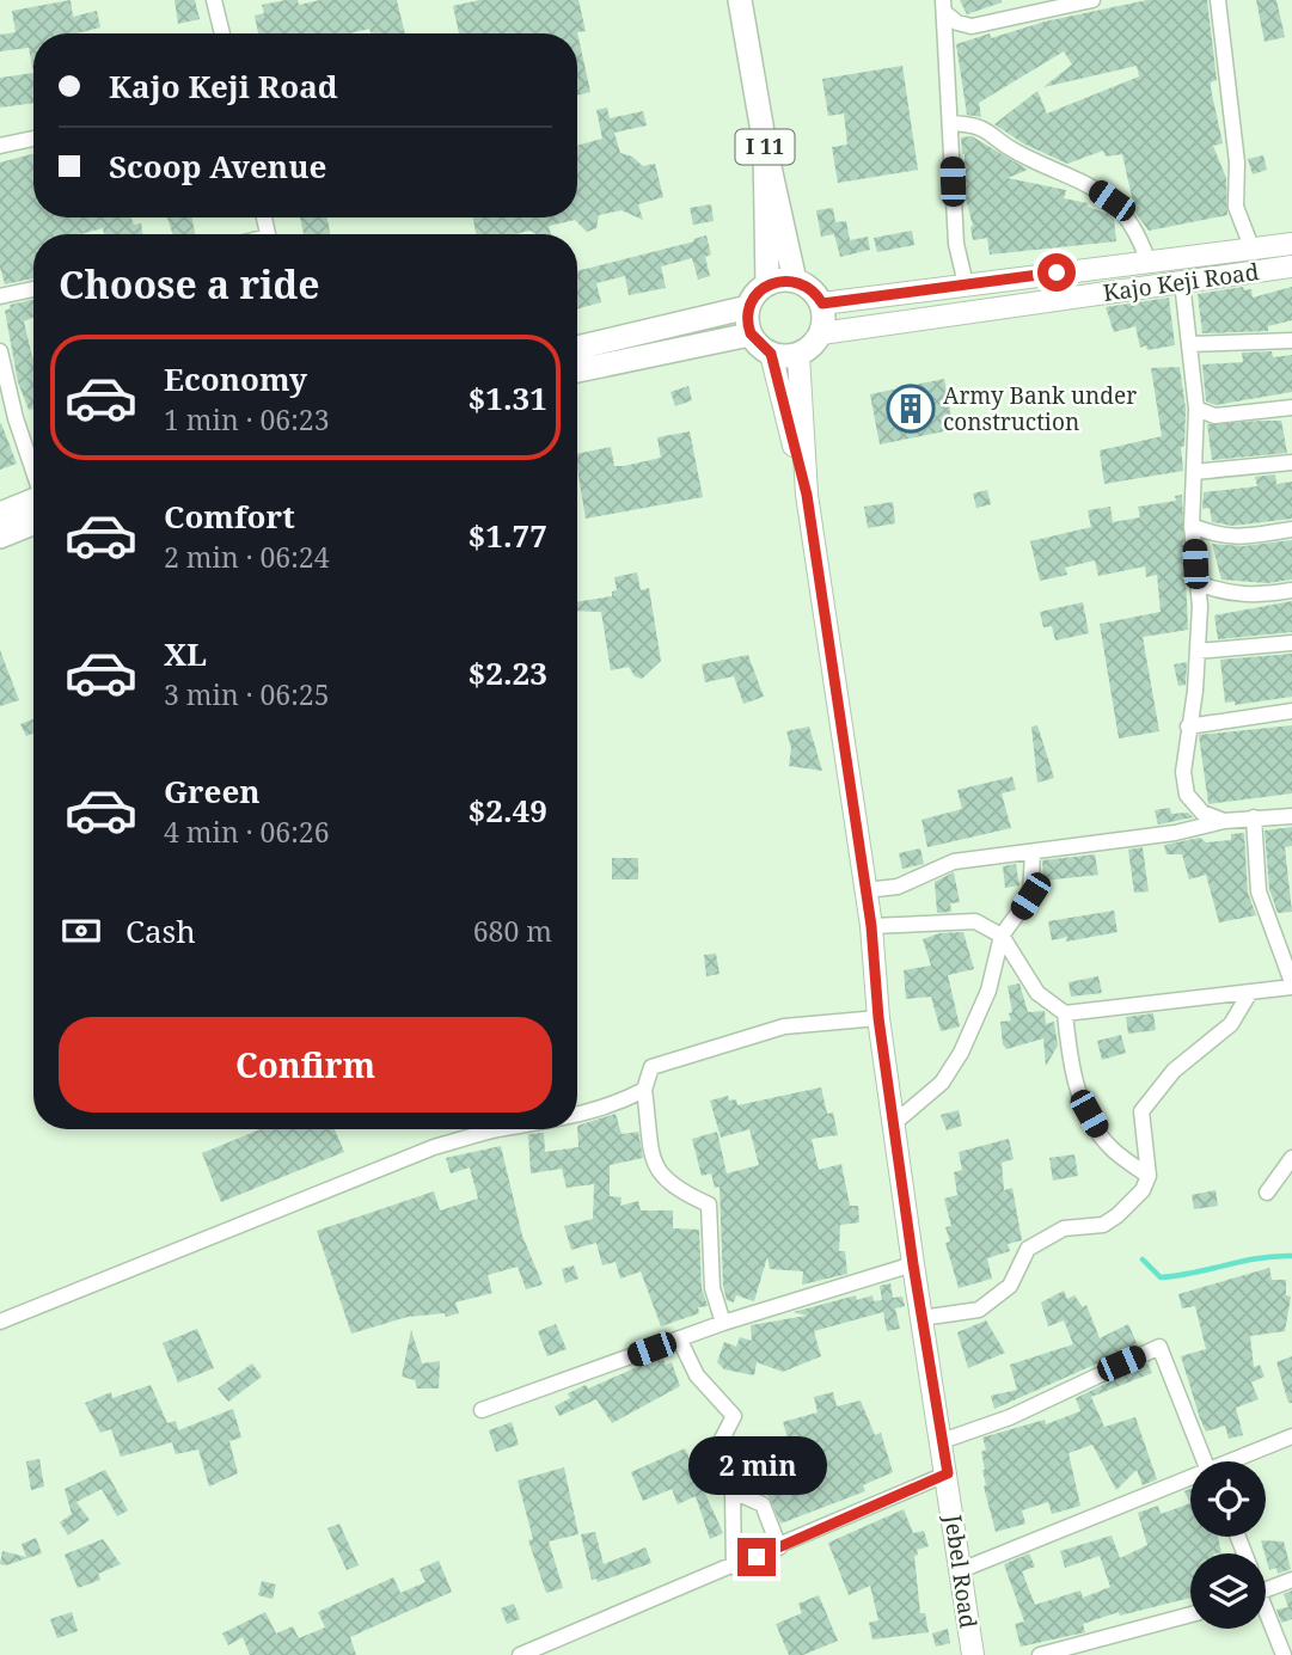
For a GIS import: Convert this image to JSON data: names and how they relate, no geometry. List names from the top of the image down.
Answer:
{
  "streets": {
    "main road": ["I 11", "Kajo Keji Road", "Jebel Road"]
  },
  "crossings": [
    ["I 11", "Kajo Keji Road"],
    ["I 11", "Jebel Road"],
    ["Kajo Keji Road", "Jebel Road"]
  ],
  "places": {
    "building": ["Army Bank under construction"]
  },
  "page": {
    "banner": ["Kajo Keji Road", "Scoop Avenue"],
    "heading": "Choose a ride",
    "list": [
      {
        "name": "Economy",
        "note": "1 min · 06:23",
        "value": "$1.31"
      },
      {
        "name": "Comfort",
        "note": "2 min · 06:24",
        "value": "$1.77"
      },
      {
        "name": "XL",
        "note": "3 min · 06:25",
        "value": "$2.23"
      },
      {
        "name": "Green",
        "note": "4 min · 06:26",
        "value": "$2.49"
      }
    ],
    "pay": ["Cash", "680 m"],
    "buttons": "Confirm",
    "bubble": "2 min"
  }
}
